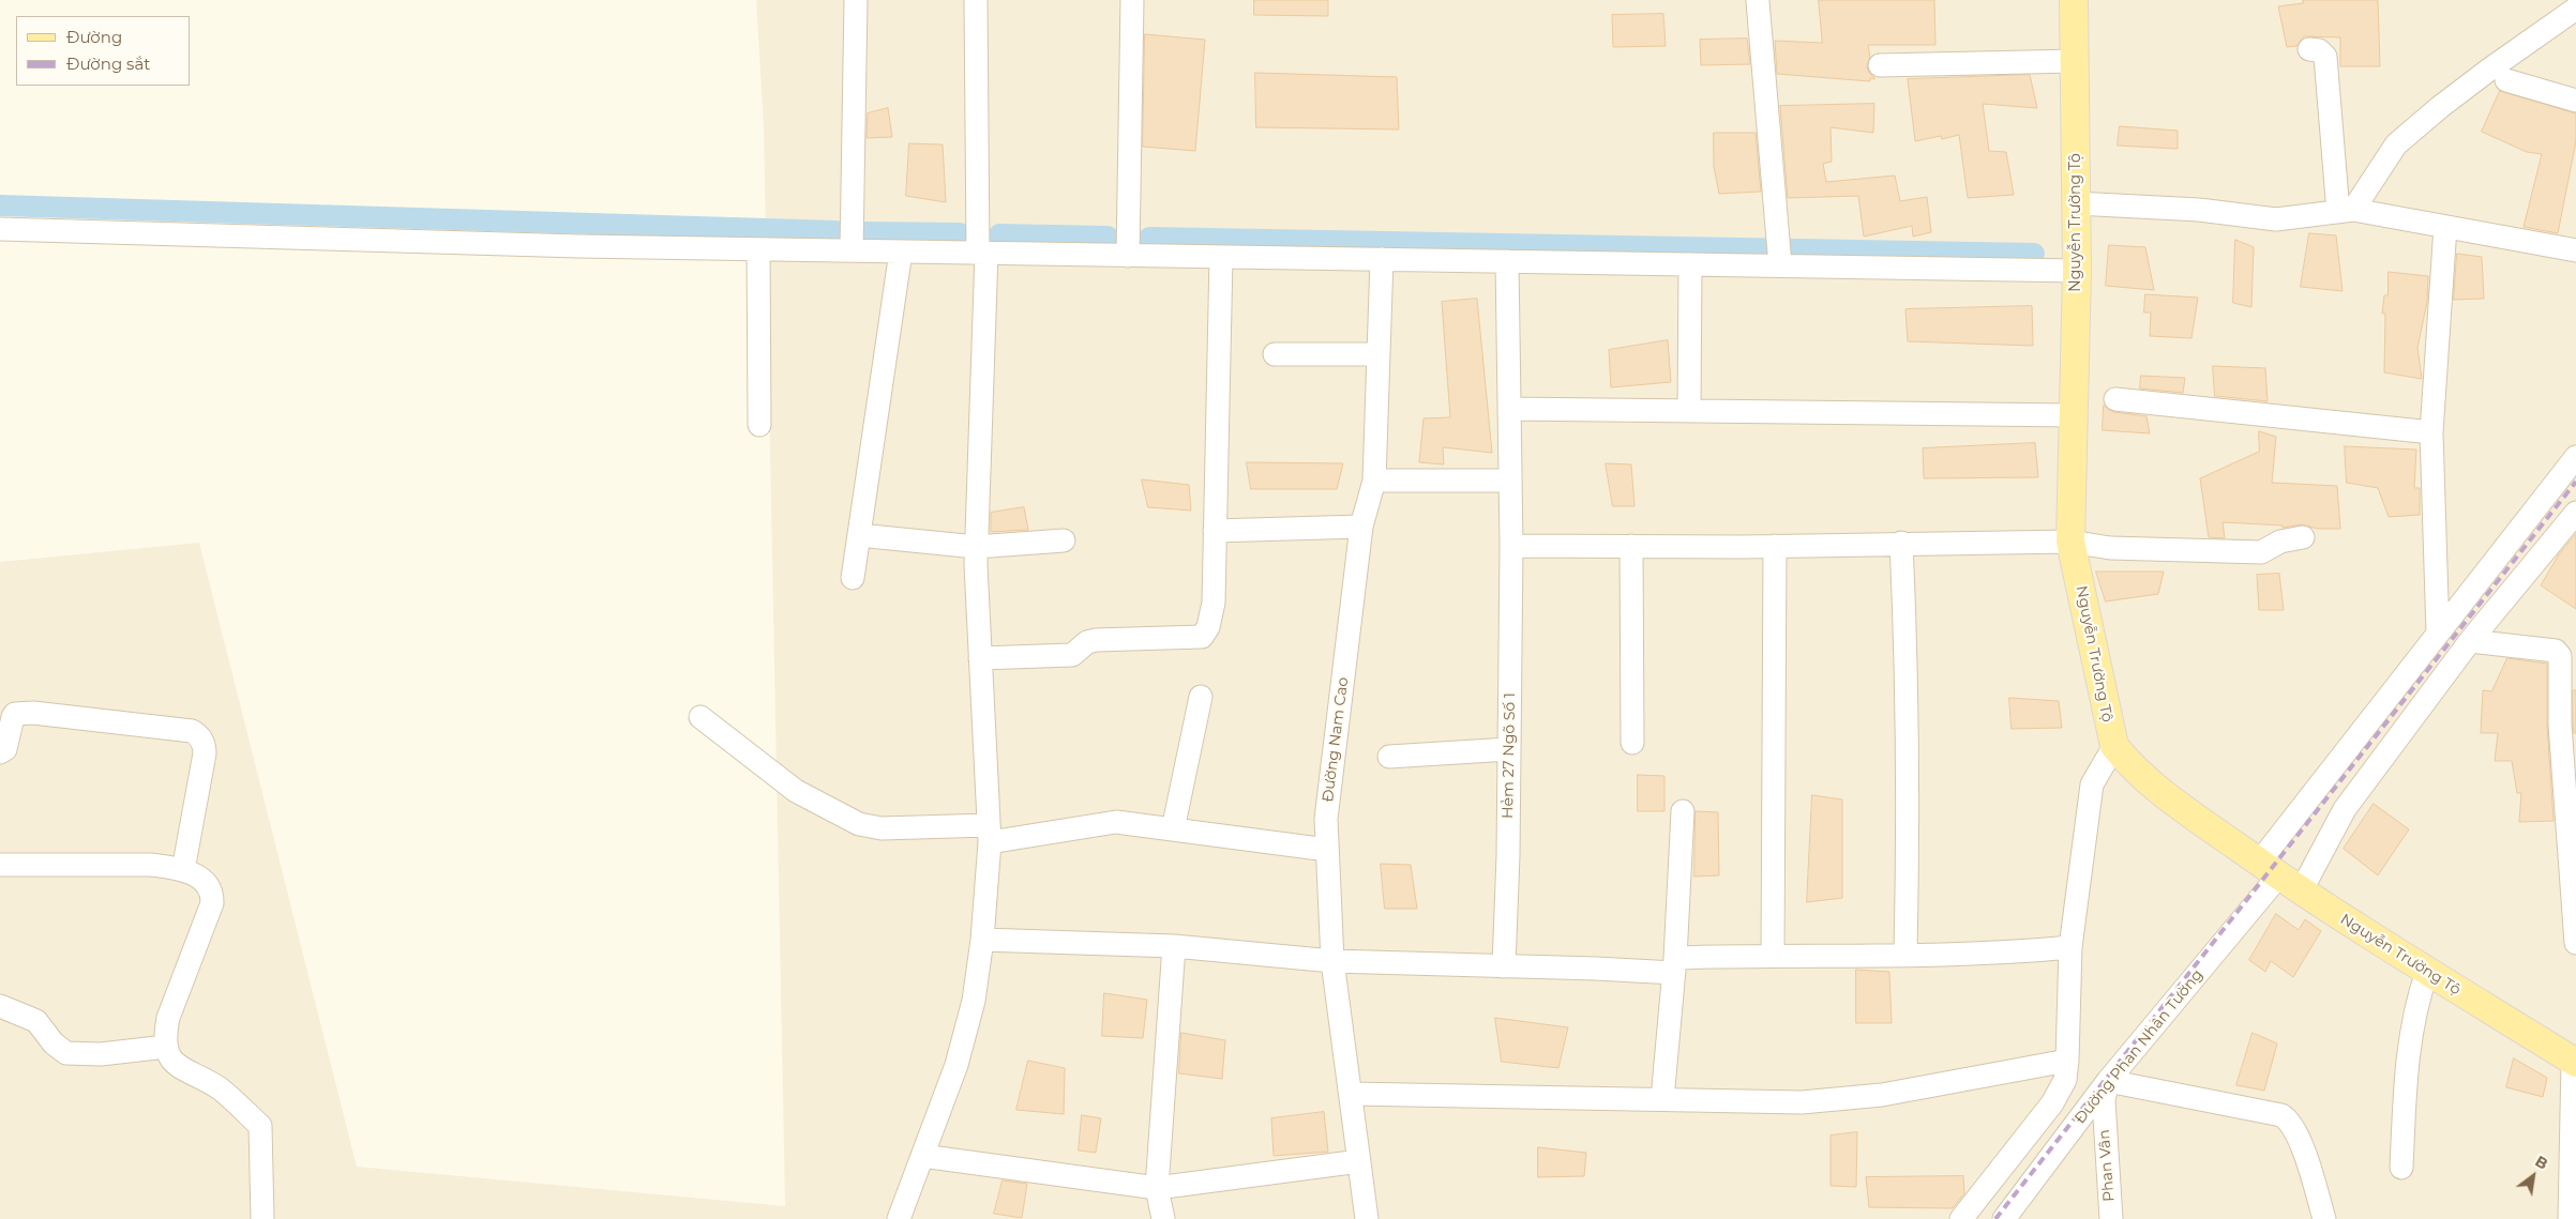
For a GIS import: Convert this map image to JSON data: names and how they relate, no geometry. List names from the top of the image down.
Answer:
{
  "streets": {
    "main road": ["Nguyễn Trường Tộ"],
    "street": [
      "Đường Nam Cao",
      "Hẻm 27 Ngõ Số 1",
      "Đường Phan Nhân Tường",
      "Phan Vân"
    ]
  },
  "crossings": [
    ["Nguyễn Trường Tộ", "Đường Phan Nhân Tường"],
    ["Đường Phan Nhân Tường", "Phan Vân"]
  ],
  "legend": ["Đường", "Đường sắt"],
  "north": "top right"
}
